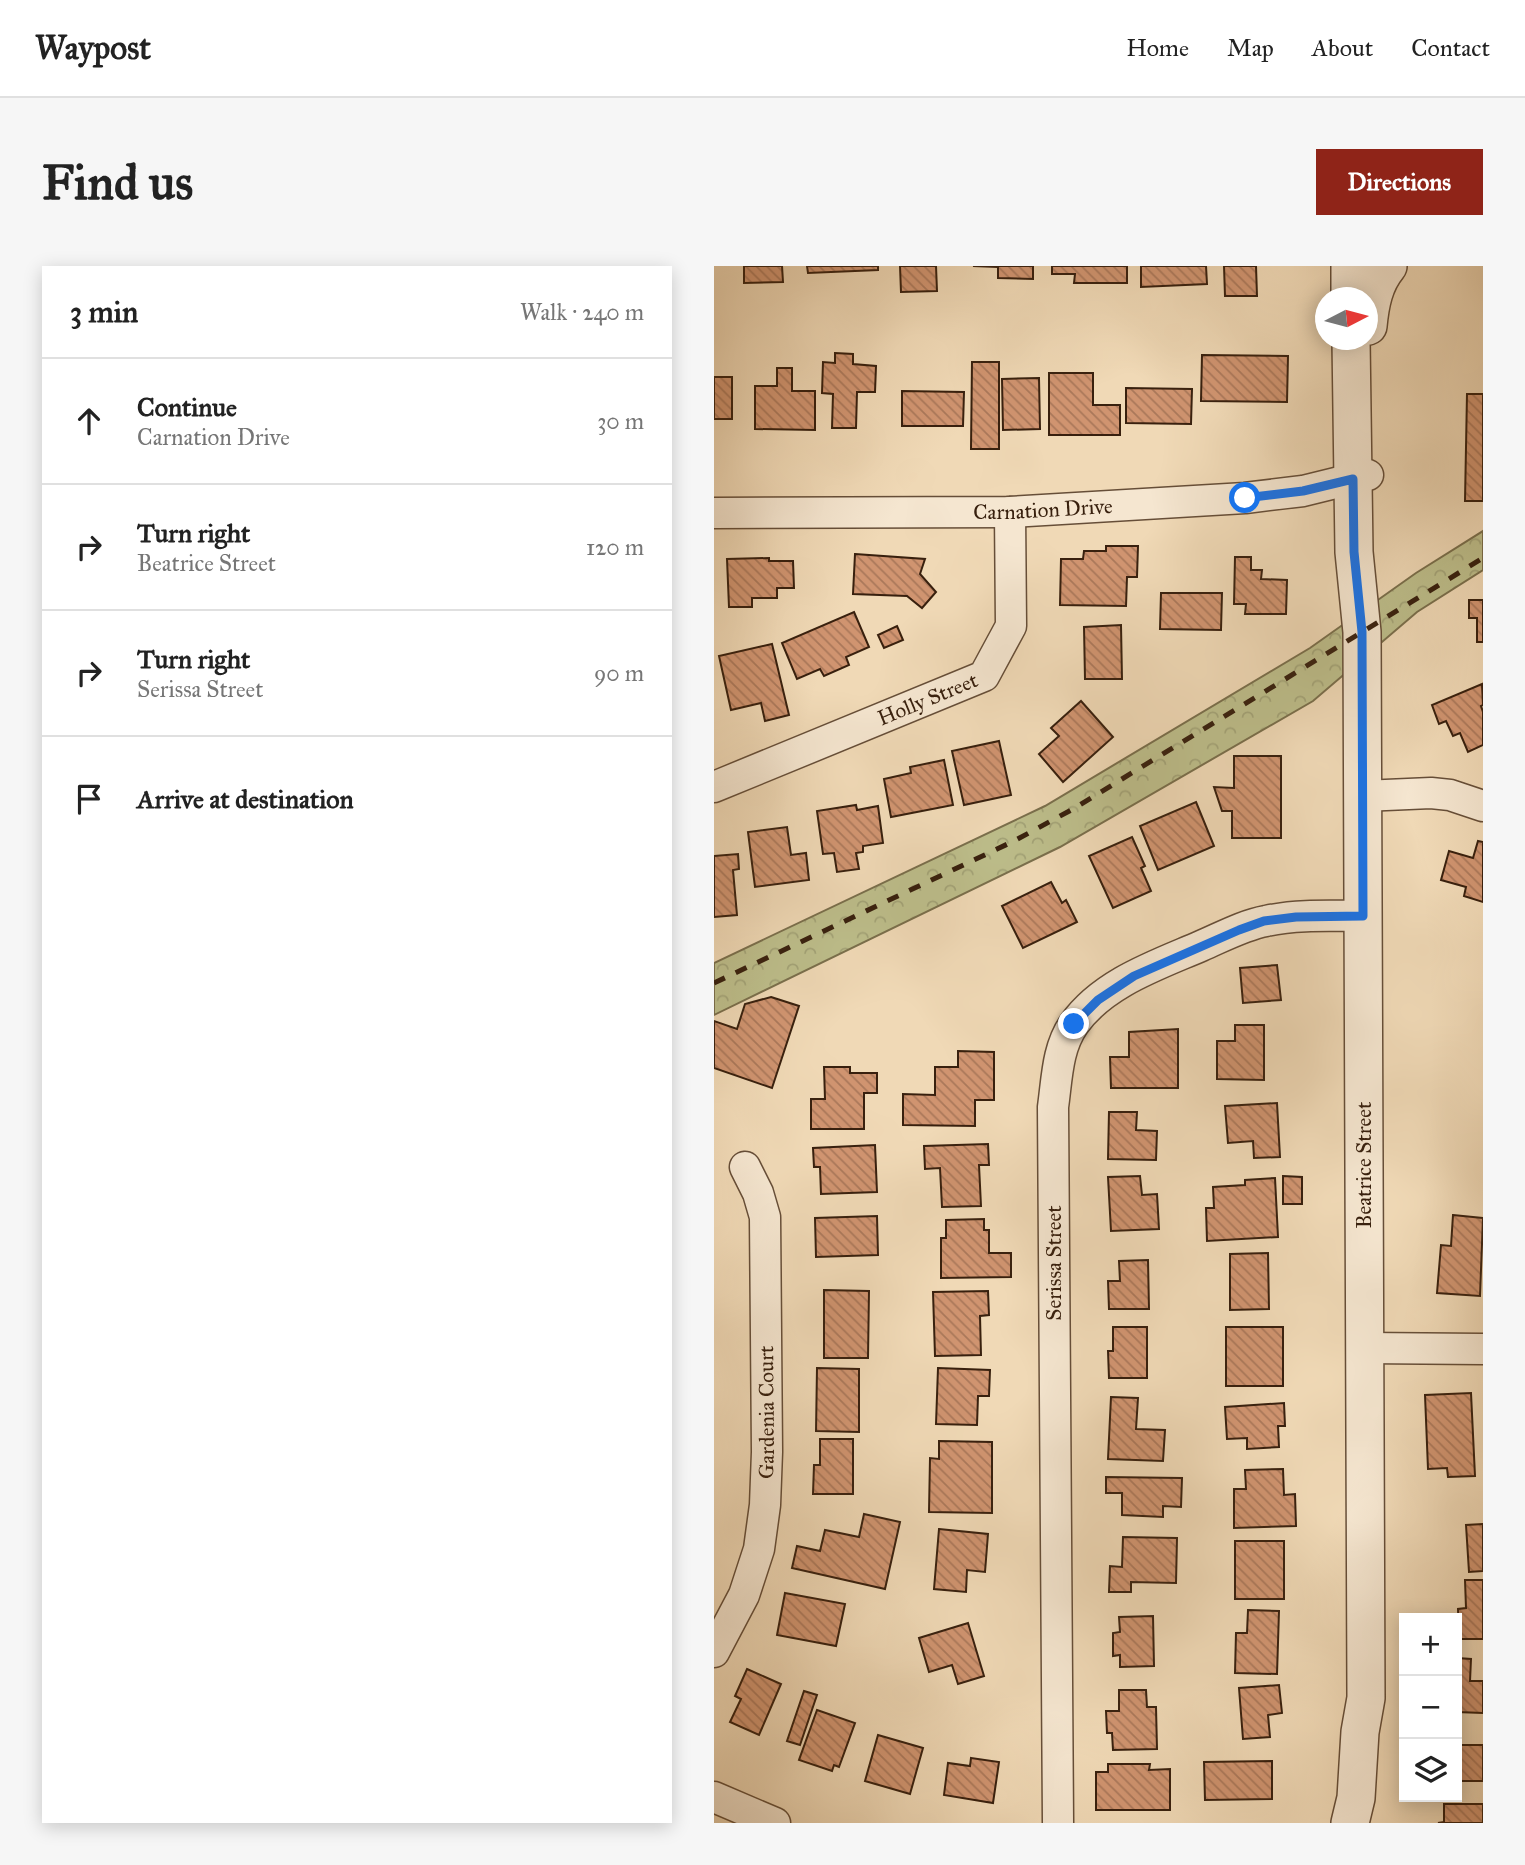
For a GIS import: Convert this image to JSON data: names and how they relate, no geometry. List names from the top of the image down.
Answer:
{
  "streets": {
    "street": [
      "Carnation Drive",
      "Holly Street",
      "Beatrice Street",
      "Serissa Street",
      "Gardenia Court"
    ]
  },
  "crossings": [
    ["Carnation Drive", "Holly Street"],
    ["Carnation Drive", "Beatrice Street"],
    ["Beatrice Street", "Serissa Street"]
  ],
  "north": "right",
  "page": {
    "header": "Waypost",
    "nav": [
      "Home",
      "Map",
      "About",
      "Contact"
    ],
    "buttons": "Directions",
    "title": "Find us",
    "heading": ["3 min", "Walk · 240 m"],
    "list": [
      ["Continue", "Carnation Drive", "30 m"],
      ["Turn right", "Beatrice Street", "120 m"],
      ["Turn right", "Serissa Street", "90 m"],
      "Arrive at destination"
    ],
    "map_buttons": ["+", "−"]
  }
}
